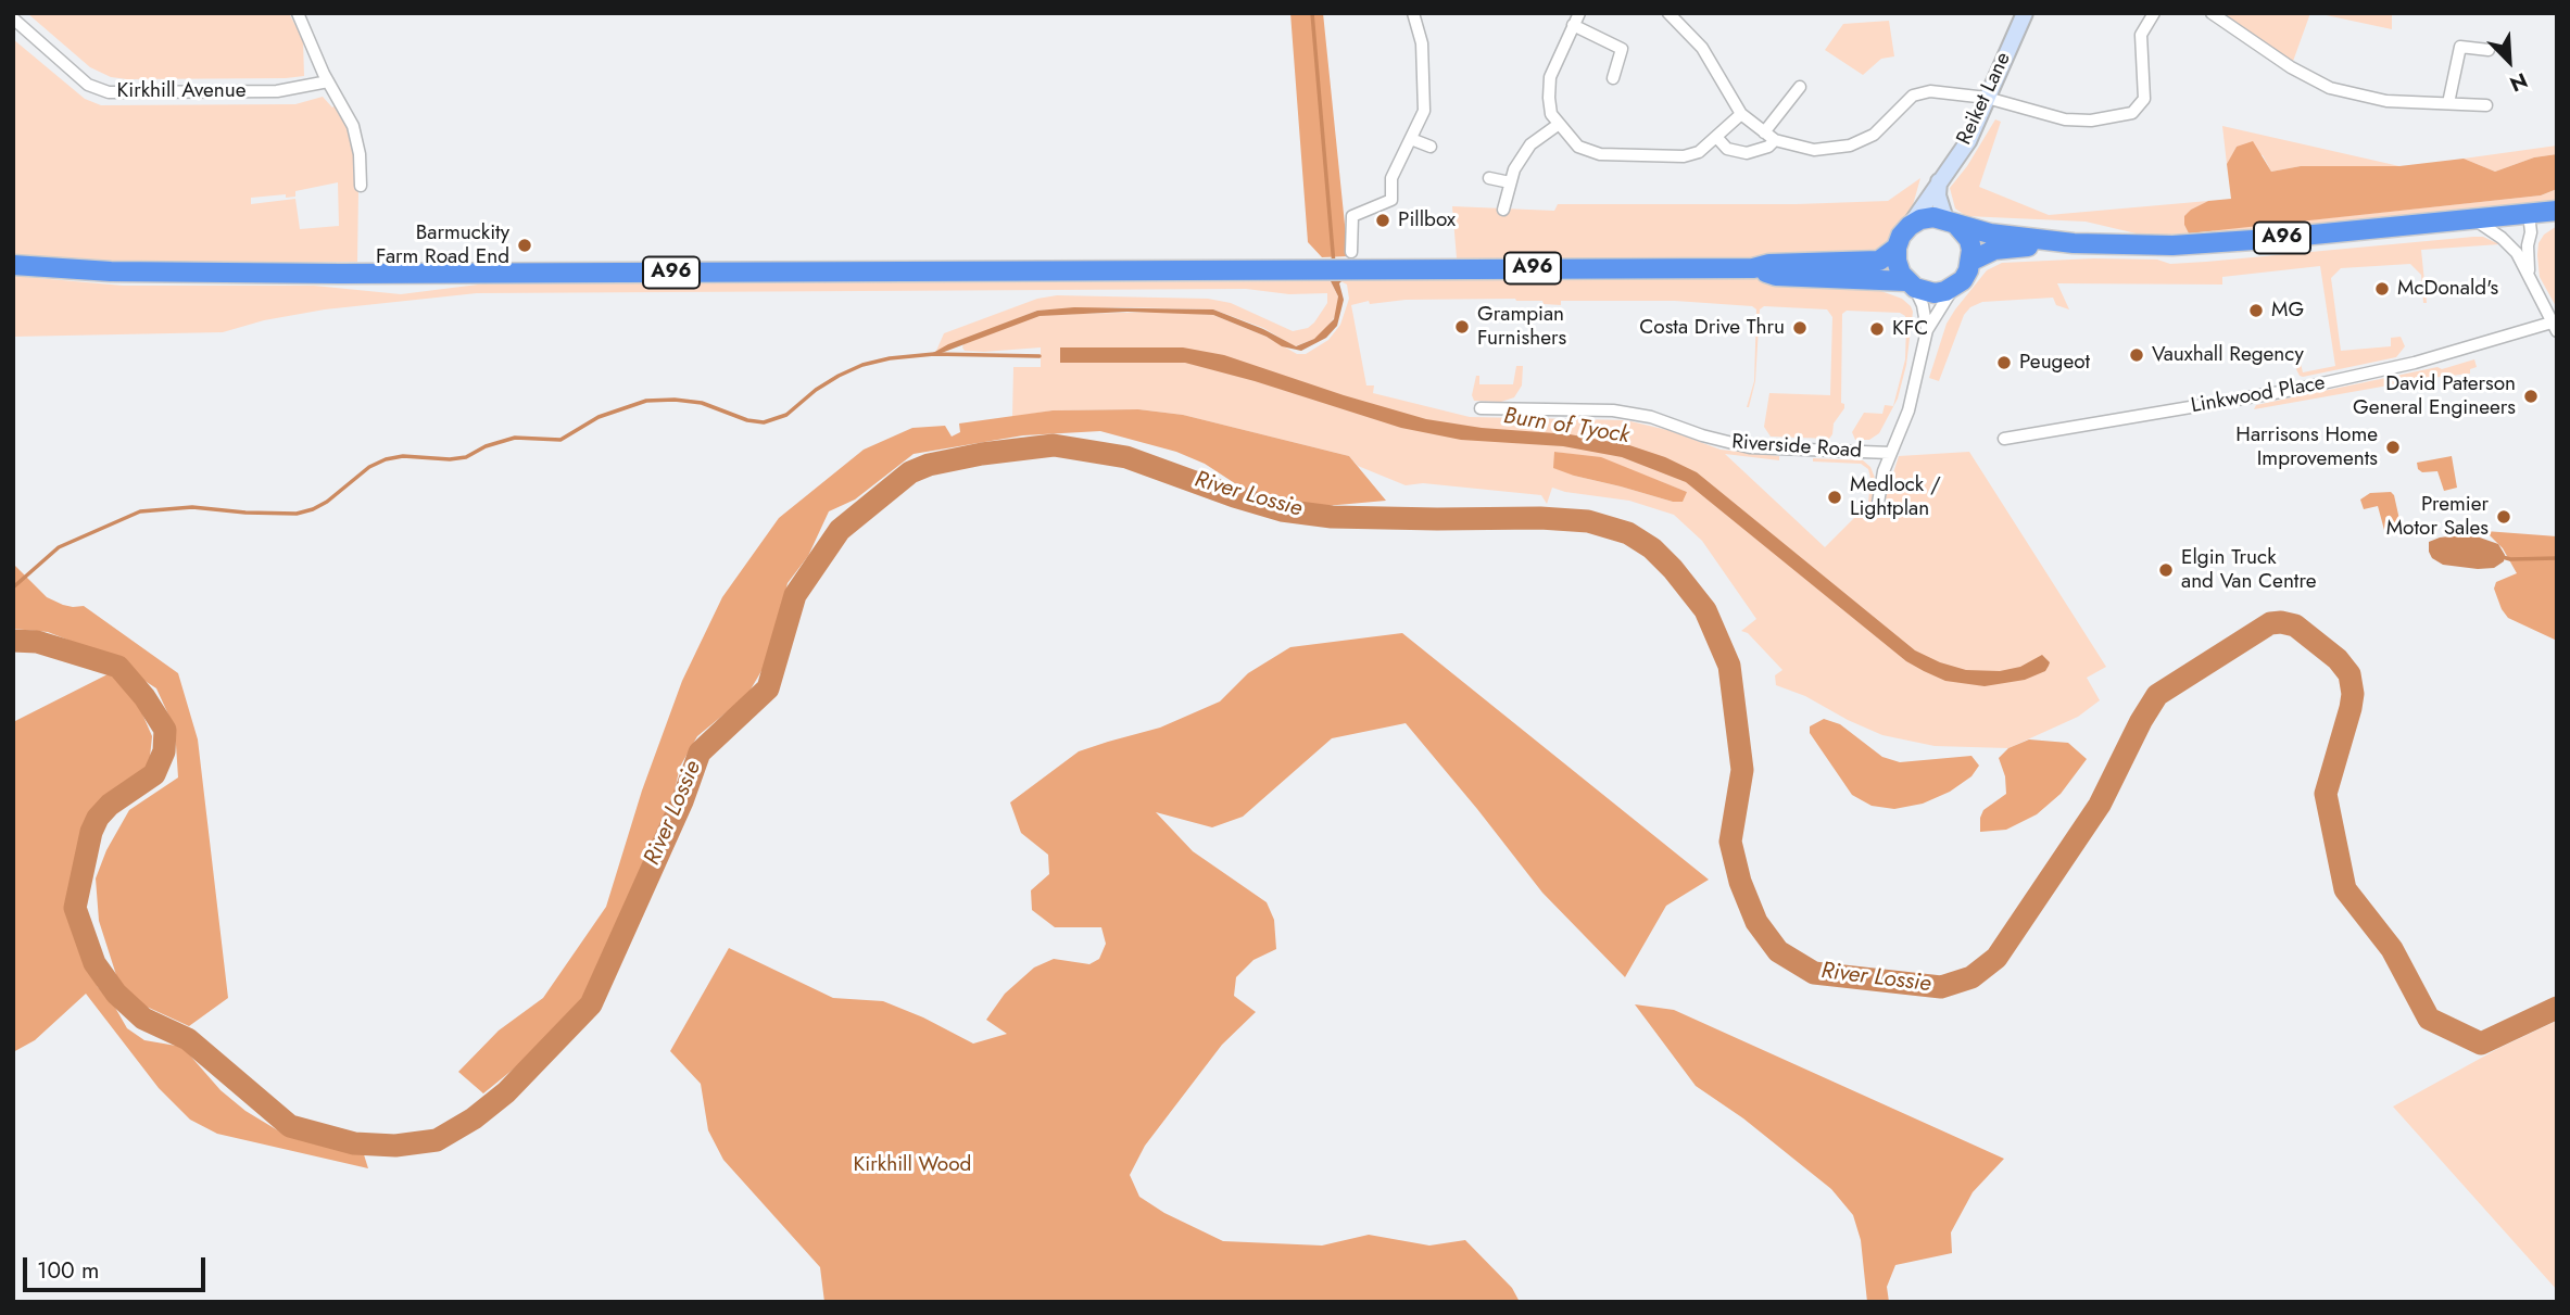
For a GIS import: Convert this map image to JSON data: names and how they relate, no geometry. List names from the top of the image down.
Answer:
{
  "streets": {
    "highway": ["A96"],
    "street": [
      "Kirkhill Avenue",
      "Reiket Lane",
      "Linkwood Place",
      "Riverside Road"
    ]
  },
  "crossings": [
    ["Reiket Lane", "A96"]
  ],
  "water": ["Burn of Tyock", "River Lossie"],
  "parks": ["Kirkhill Wood"],
  "places": [
    "Pillbox",
    "Barmuckity Farm Road End",
    "McDonald's",
    "MG",
    "Grampian Furnishers",
    "Costa Drive Thru",
    "KFC",
    "Vauxhall Regency",
    "Peugeot",
    "David Paterson General Engineers",
    "Harrisons Home Improvements",
    "Medlock / Lightplan",
    "Premier Motor Sales",
    "Elgin Truck and Van Centre"
  ],
  "scale_bar": "100 m",
  "north": "bottom right"
}
